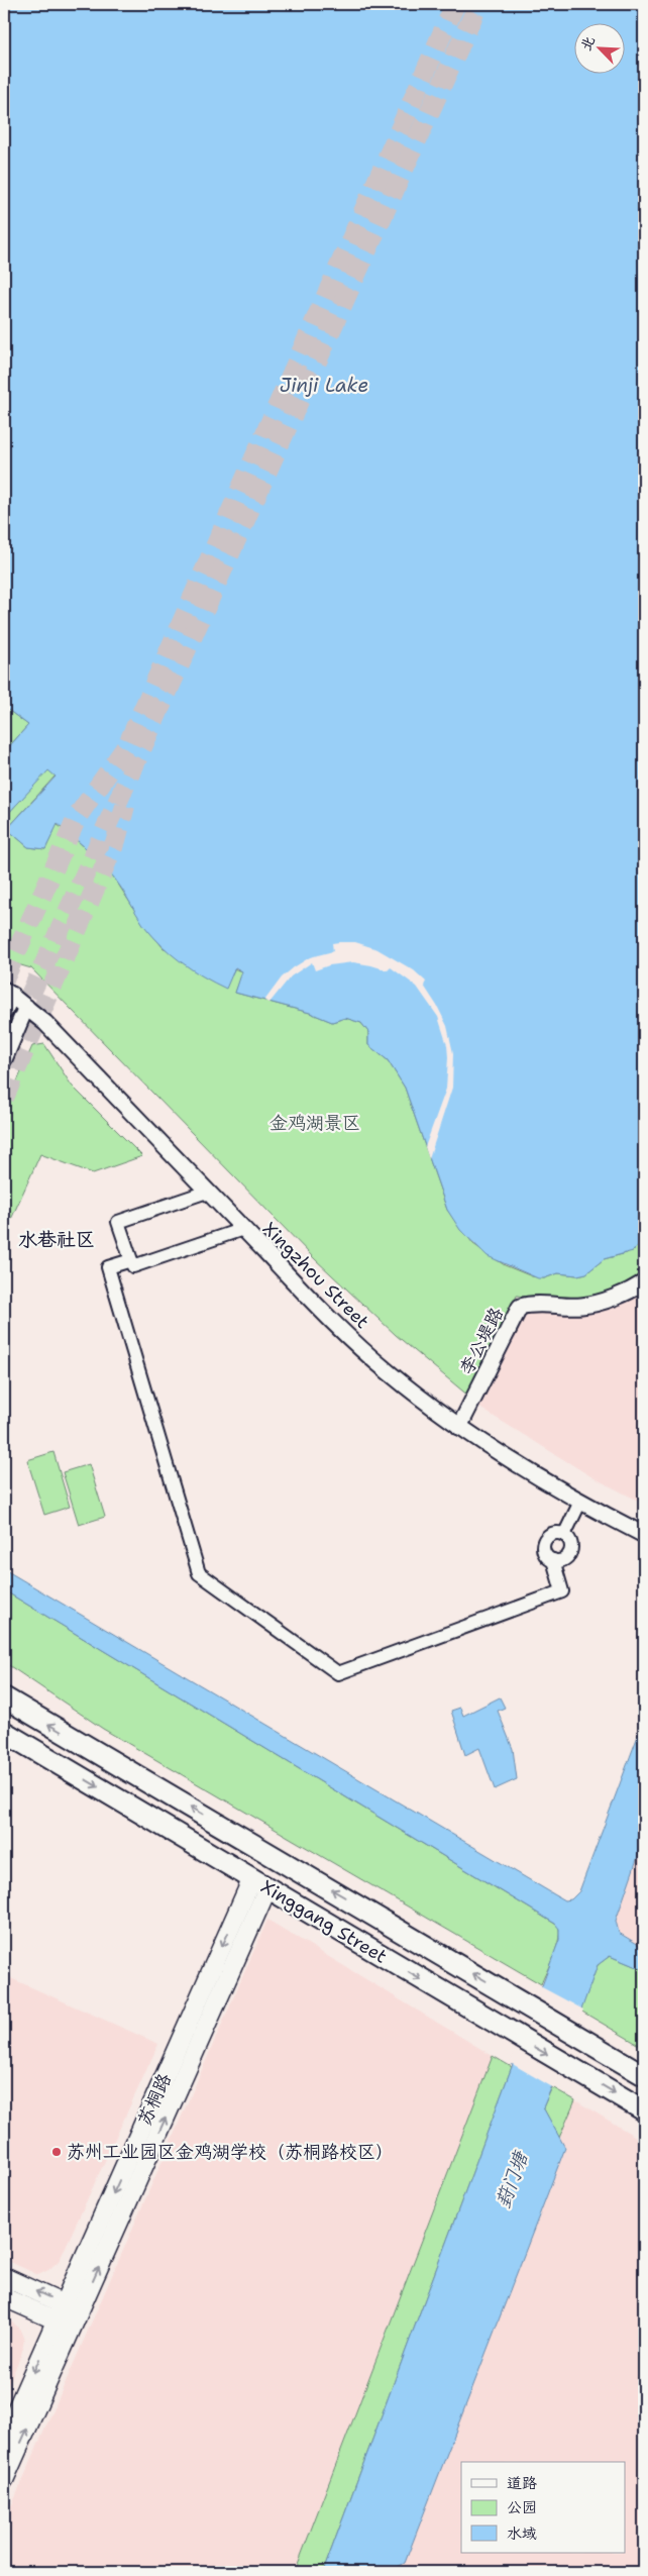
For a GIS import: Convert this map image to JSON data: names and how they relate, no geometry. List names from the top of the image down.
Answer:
{
  "streets": {
    "main road": ["Xinggang Street", "苏桐路"],
    "street": ["Xingzhou Street", "李公堤路"]
  },
  "crossings": [
    ["Xingzhou Street", "李公堤路"],
    ["Xinggang Street", "苏桐路"]
  ],
  "districts": ["水巷社区"],
  "water": ["Jinji Lake", "葑门塘"],
  "parks": ["金鸡湖景区"],
  "places": ["苏州工业园区金鸡湖学校（苏桐路校区）"],
  "legend": ["道路", "公园", "水域"],
  "north": "top left"
}
